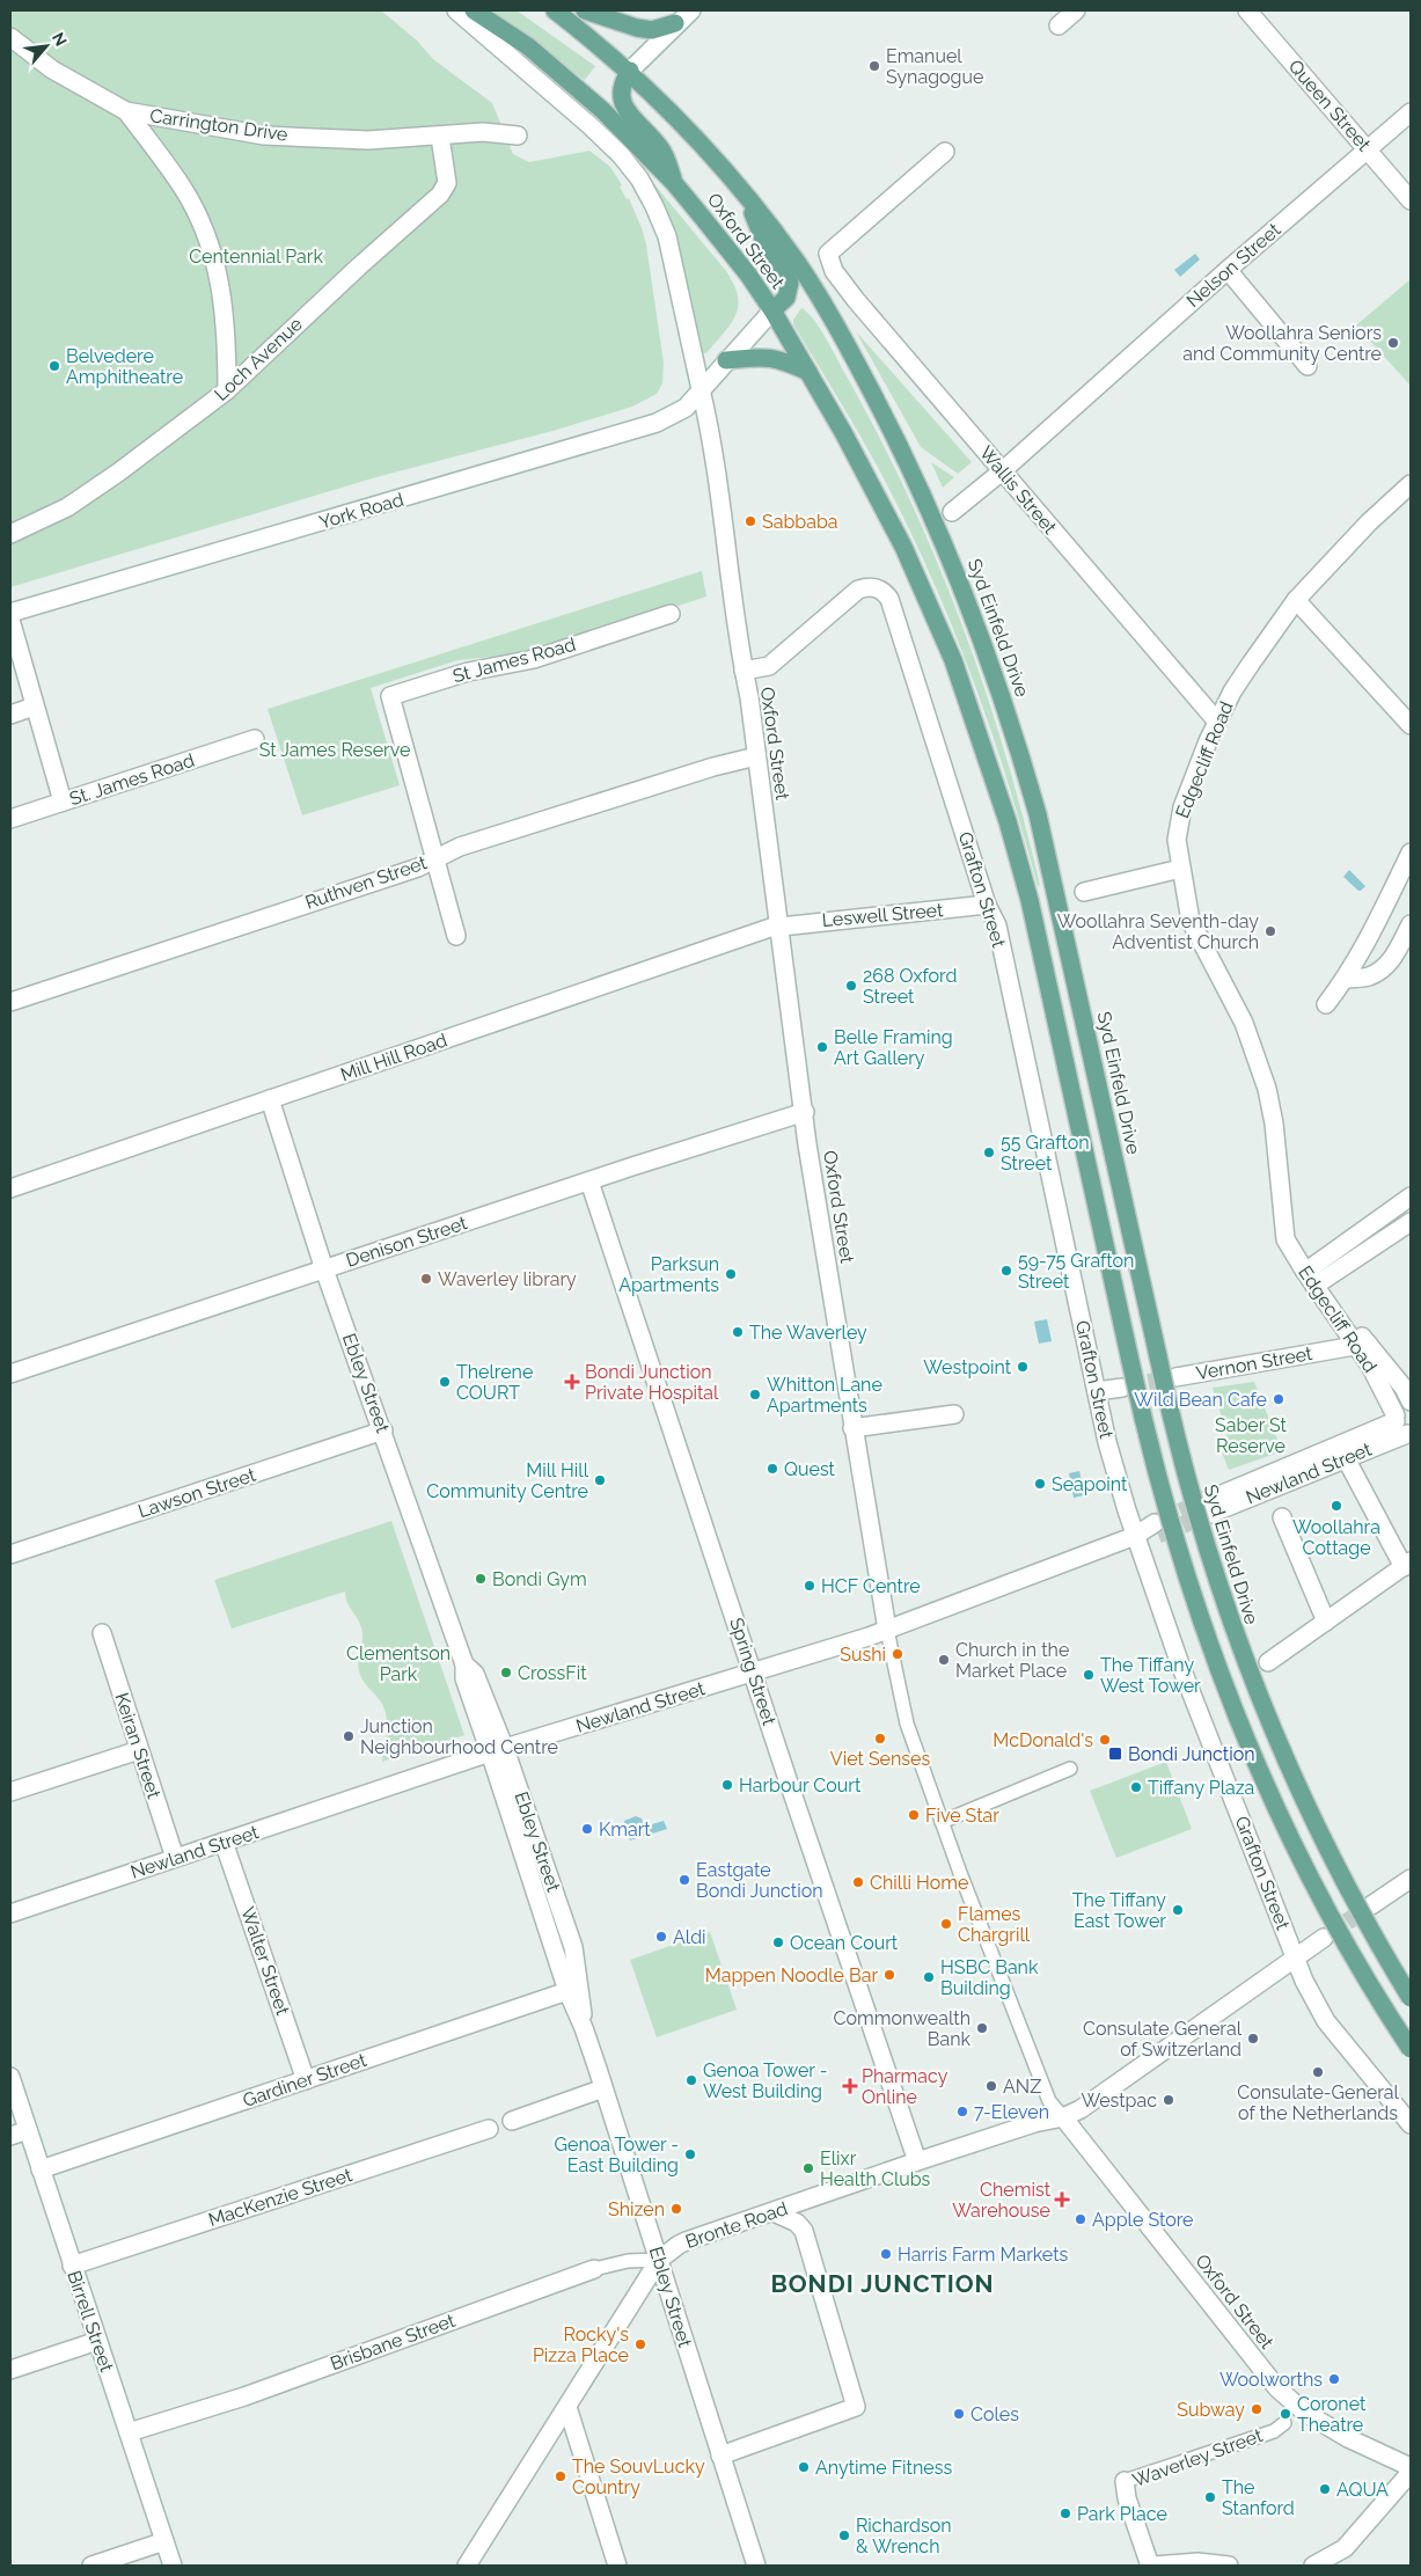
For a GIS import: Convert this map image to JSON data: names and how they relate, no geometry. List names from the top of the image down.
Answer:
{
  "streets": {
    "main road": ["Oxford Street", "Syd Einfeld Drive"],
    "street": [
      "Queen Street",
      "Carrington Drive",
      "Nelson Street",
      "Loch Avenue",
      "Wallis Street",
      "York Road",
      "St James Road",
      "Edgecliff Road",
      "St. James Road",
      "Ruthven Street",
      "Grafton Street",
      "Leswell Street",
      "Mill Hill Road",
      "Denison Street",
      "Vernon Street",
      "Ebley Street",
      "Newland Street",
      "Lawson Street",
      "Spring Street",
      "Keiran Street",
      "Walter Street",
      "Gardiner Street",
      "MacKenzie Street",
      "Bronte Road",
      "Birrell Street",
      "Brisbane Street",
      "Waverley Street"
    ]
  },
  "crossings": [
    ["Queen Street", "Nelson Street"],
    ["Carrington Drive", "Loch Avenue"],
    ["Oxford Street", "York Road"],
    ["Oxford Street", "Syd Einfeld Drive"],
    ["Oxford Street", "Ruthven Street"],
    ["Oxford Street", "Grafton Street"],
    ["Oxford Street", "Leswell Street"],
    ["Oxford Street", "Mill Hill Road"],
    ["Oxford Street", "Denison Street"],
    ["Oxford Street", "Newland Street"],
    ["Oxford Street", "Bronte Road"],
    ["Nelson Street", "Wallis Street"],
    ["Wallis Street", "Edgecliff Road"],
    ["St James Road", "Ruthven Street"],
    ["Edgecliff Road", "Vernon Street"],
    ["Edgecliff Road", "Newland Street"],
    ["Grafton Street", "Leswell Street"],
    ["Grafton Street", "Newland Street"],
    ["Grafton Street", "Bronte Road"],
    ["Leswell Street", "Mill Hill Road"],
    ["Mill Hill Road", "Ebley Street"],
    ["Denison Street", "Ebley Street"],
    ["Denison Street", "Spring Street"],
    ["Ebley Street", "Newland Street"],
    ["Ebley Street", "Lawson Street"],
    ["Ebley Street", "Gardiner Street"],
    ["Ebley Street", "Bronte Road"],
    ["Ebley Street", "Brisbane Street"],
    ["Newland Street", "Spring Street"],
    ["Newland Street", "Keiran Street"],
    ["Newland Street", "Walter Street"],
    ["Spring Street", "Bronte Road"],
    ["Walter Street", "Gardiner Street"],
    ["Gardiner Street", "Birrell Street"],
    ["MacKenzie Street", "Birrell Street"],
    ["Bronte Road", "Brisbane Street"],
    ["Birrell Street", "Brisbane Street"]
  ],
  "districts": ["BONDI JUNCTION"],
  "parks": [
    "Centennial Park",
    "St James Reserve",
    "Saber St Reserve",
    "Clementson Park"
  ],
  "places": {
    "other": [
      "Emanuel Synagogue",
      "Woollahra Seniors and Community Centre",
      "Belvedere Amphitheatre",
      "Sabbaba",
      "Woollahra Seventh-day Adventist Church",
      "268 Oxford Street",
      "Belle Framing Art Gallery",
      "55 Grafton Street",
      "59-75 Grafton Street",
      "Parksun Apartments",
      "Waverley library",
      "The Waverley",
      "Westpoint",
      "Thelrene COURT",
      "Whitton Lane Apartments",
      "Wild Bean Cafe",
      "Quest",
      "Mill Hill Community Centre",
      "Seapoint",
      "Woollahra Cottage",
      "Bondi Gym",
      "HCF Centre",
      "Sushi",
      "Church in the Market Place",
      "CrossFit",
      "The Tiffany West Tower",
      "Junction Neighbourhood Centre",
      "Viet Senses",
      "McDonald's",
      "Harbour Court",
      "Tiffany Plaza",
      "Five Star",
      "Kmart",
      "Eastgate Bondi Junction",
      "Chilli Home",
      "The Tiffany East Tower",
      "Flames Chargrill",
      "Aldi",
      "Ocean Court",
      "Mappen Noodle Bar",
      "HSBC Bank Building",
      "Commonwealth Bank",
      "Consulate General of Switzerland",
      "Consulate-General of the Netherlands",
      "Genoa Tower - West Building",
      "ANZ",
      "Westpac",
      "7-Eleven",
      "Genoa Tower - East Building",
      "Elixr Health Clubs",
      "Shizen",
      "Apple Store",
      "Harris Farm Markets",
      "Rocky's Pizza Place",
      "Woolworths",
      "Subway",
      "Coles",
      "Coronet Theatre",
      "Anytime Fitness",
      "The SouvLucky Country",
      "AQUA",
      "The Stanford",
      "Park Place",
      "Richardson & Wrench"
    ],
    "health": ["Bondi Junction Private Hospital", "Pharmacy Online", "Chemist Warehouse"],
    "transit": ["Bondi Junction"]
  },
  "north": "top right"
}
